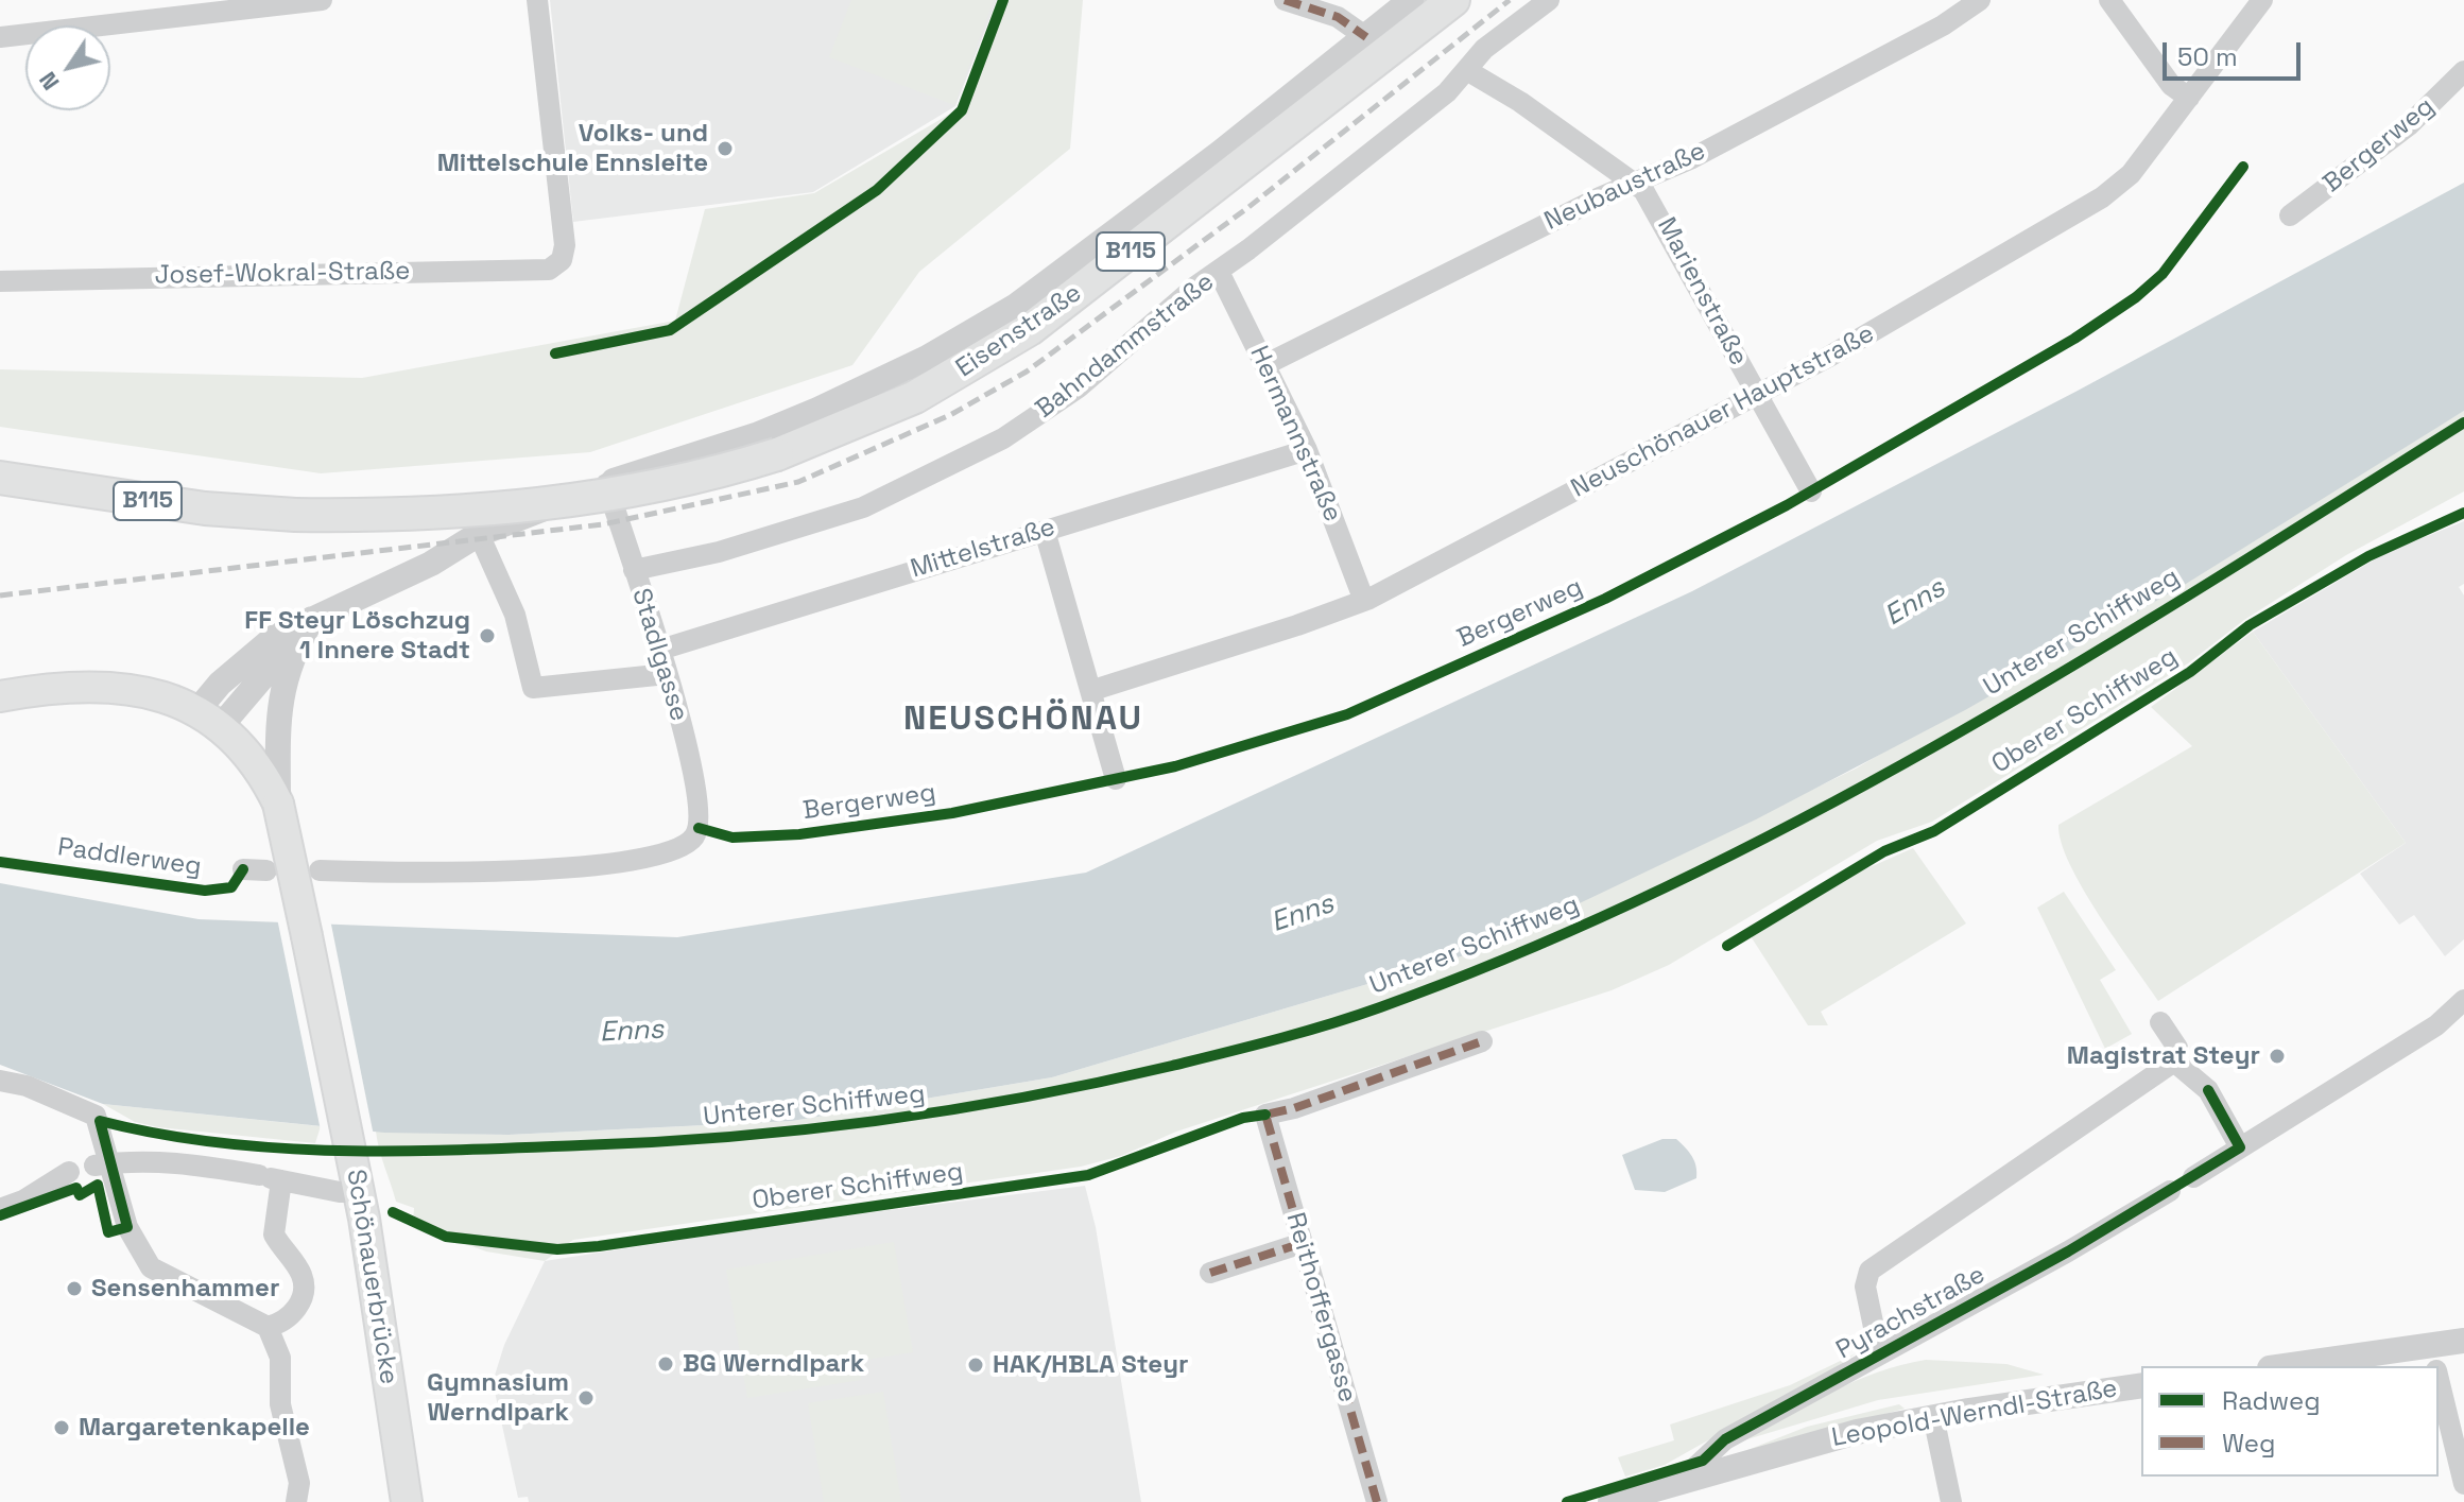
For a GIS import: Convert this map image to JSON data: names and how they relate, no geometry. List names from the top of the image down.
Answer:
{
  "streets": {
    "main road": ["B115", "Eisenstraße", "Schönauerbrücke"],
    "street": [
      "Bergerweg",
      "Neubaustraße",
      "Josef-Wokral-Straße",
      "Marienstraße",
      "Bahndammstraße",
      "Neuschönauer Hauptstraße",
      "Hermannstraße",
      "Mittelstraße",
      "Stadlgasse",
      "Reithoffergasse",
      "Pyrachstraße",
      "Leopold-Werndl-Straße"
    ],
    "cycle path": ["Unterer Schiffweg", "Oberer Schiffweg", "Paddlerweg"]
  },
  "crossings": [
    ["Neubaustraße", "Marienstraße"],
    ["Neubaustraße", "Hermannstraße"],
    ["Marienstraße", "Bahndammstraße"],
    ["Marienstraße", "Neuschönauer Hauptstraße"],
    ["Eisenstraße", "Stadlgasse"],
    ["Eisenstraße", "Schönauerbrücke"],
    ["Bahndammstraße", "Hermannstraße"],
    ["Bahndammstraße", "Stadlgasse"],
    ["Neuschönauer Hauptstraße", "Hermannstraße"],
    ["Hermannstraße", "Mittelstraße"],
    ["Mittelstraße", "Stadlgasse"],
    ["Pyrachstraße", "Leopold-Werndl-Straße"]
  ],
  "districts": ["NEUSCHÖNAU"],
  "water": ["Enns"],
  "places": [
    "Volks- und Mittelschule Ennsleite",
    "FF Steyr Löschzug 1 Innere Stadt",
    "Magistrat Steyr",
    "Sensenhammer",
    "BG Werndlpark",
    "HAK/HBLA Steyr",
    "Gymnasium Werndlpark",
    "Margaretenkapelle"
  ],
  "legend": ["Radweg", "Weg"],
  "scale_bar": "50 m",
  "north": "bottom left"
}
